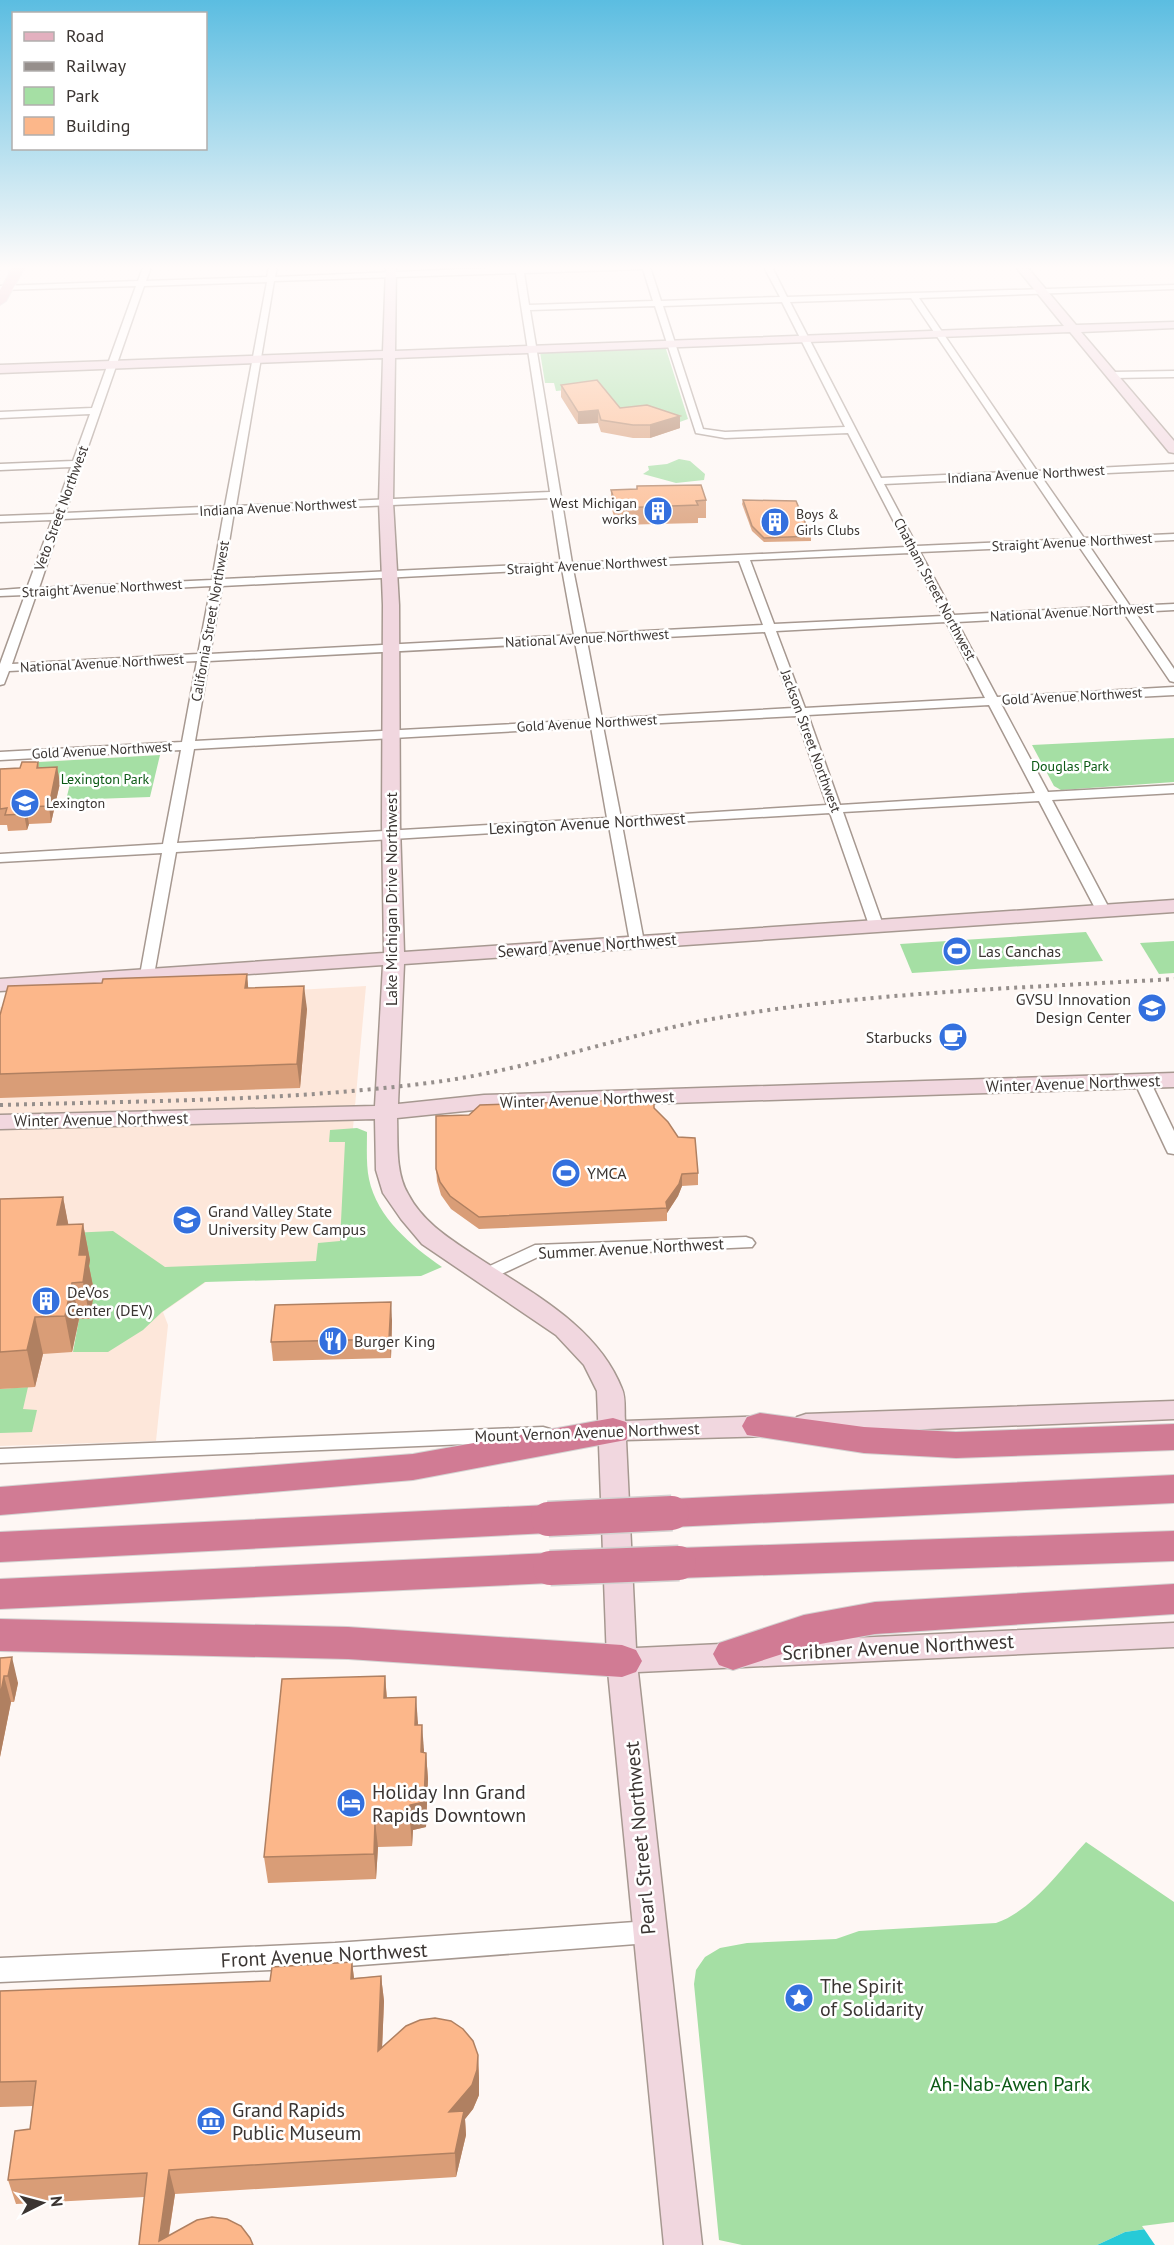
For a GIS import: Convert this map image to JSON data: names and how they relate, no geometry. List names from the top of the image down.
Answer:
{
  "streets": {
    "street": [
      "Indiana Avenue Northwest",
      "Veto Street Northwest",
      "Straight Avenue Northwest",
      "Chatham Street Northwest",
      "National Avenue Northwest",
      "California Street Northwest",
      "Gold Avenue Northwest",
      "Jackson Street Northwest",
      "Lexington Avenue Northwest",
      "Lake Michigan Drive Northwest",
      "Seward Avenue Northwest",
      "Winter Avenue Northwest",
      "Summer Avenue Northwest",
      "Mount Vernon Avenue Northwest",
      "Scribner Avenue Northwest",
      "Pearl Street Northwest",
      "Front Avenue Northwest"
    ]
  },
  "crossings": [
    ["Indiana Avenue Northwest", "Veto Street Northwest"],
    ["Indiana Avenue Northwest", "Chatham Street Northwest"],
    ["Indiana Avenue Northwest", "California Street Northwest"],
    ["Indiana Avenue Northwest", "Lake Michigan Drive Northwest"],
    ["Veto Street Northwest", "Straight Avenue Northwest"],
    ["Veto Street Northwest", "National Avenue Northwest"],
    ["Straight Avenue Northwest", "Chatham Street Northwest"],
    ["Straight Avenue Northwest", "California Street Northwest"],
    ["Straight Avenue Northwest", "Jackson Street Northwest"],
    ["Straight Avenue Northwest", "Lake Michigan Drive Northwest"],
    ["Chatham Street Northwest", "National Avenue Northwest"],
    ["Chatham Street Northwest", "Gold Avenue Northwest"],
    ["Chatham Street Northwest", "Lexington Avenue Northwest"],
    ["Chatham Street Northwest", "Seward Avenue Northwest"],
    ["National Avenue Northwest", "California Street Northwest"],
    ["National Avenue Northwest", "Jackson Street Northwest"],
    ["National Avenue Northwest", "Lake Michigan Drive Northwest"],
    ["California Street Northwest", "Gold Avenue Northwest"],
    ["California Street Northwest", "Lexington Avenue Northwest"],
    ["California Street Northwest", "Seward Avenue Northwest"],
    ["Gold Avenue Northwest", "Jackson Street Northwest"],
    ["Gold Avenue Northwest", "Lake Michigan Drive Northwest"],
    ["Jackson Street Northwest", "Lexington Avenue Northwest"],
    ["Jackson Street Northwest", "Seward Avenue Northwest"],
    ["Lexington Avenue Northwest", "Lake Michigan Drive Northwest"],
    ["Lake Michigan Drive Northwest", "Seward Avenue Northwest"],
    ["Lake Michigan Drive Northwest", "Winter Avenue Northwest"],
    ["Lake Michigan Drive Northwest", "Summer Avenue Northwest"],
    ["Lake Michigan Drive Northwest", "Mount Vernon Avenue Northwest"],
    ["Lake Michigan Drive Northwest", "Pearl Street Northwest"],
    ["Mount Vernon Avenue Northwest", "Pearl Street Northwest"],
    ["Scribner Avenue Northwest", "Pearl Street Northwest"],
    ["Pearl Street Northwest", "Front Avenue Northwest"]
  ],
  "parks": ["Douglas Park", "Lexington Park", "Ah-Nab-Awen Park"],
  "places": {
    "building": ["West Michigan works", "Boys & Girls Clubs", "DeVos Center (DEV)"],
    "school or university": ["Lexington", "GVSU Innovation Design Center", "Grand Valley State University Pew Campus"],
    "sports": ["Las Canchas", "YMCA"],
    "cafe": ["Starbucks"],
    "restaurant": ["Burger King"],
    "hotel": ["Holiday Inn Grand Rapids Downtown"],
    "place": ["The Spirit of Solidarity"],
    "museum": ["Grand Rapids Public Museum"]
  },
  "legend": [
    "Road",
    "Railway",
    "Park",
    "Building"
  ],
  "north": "right"
}
